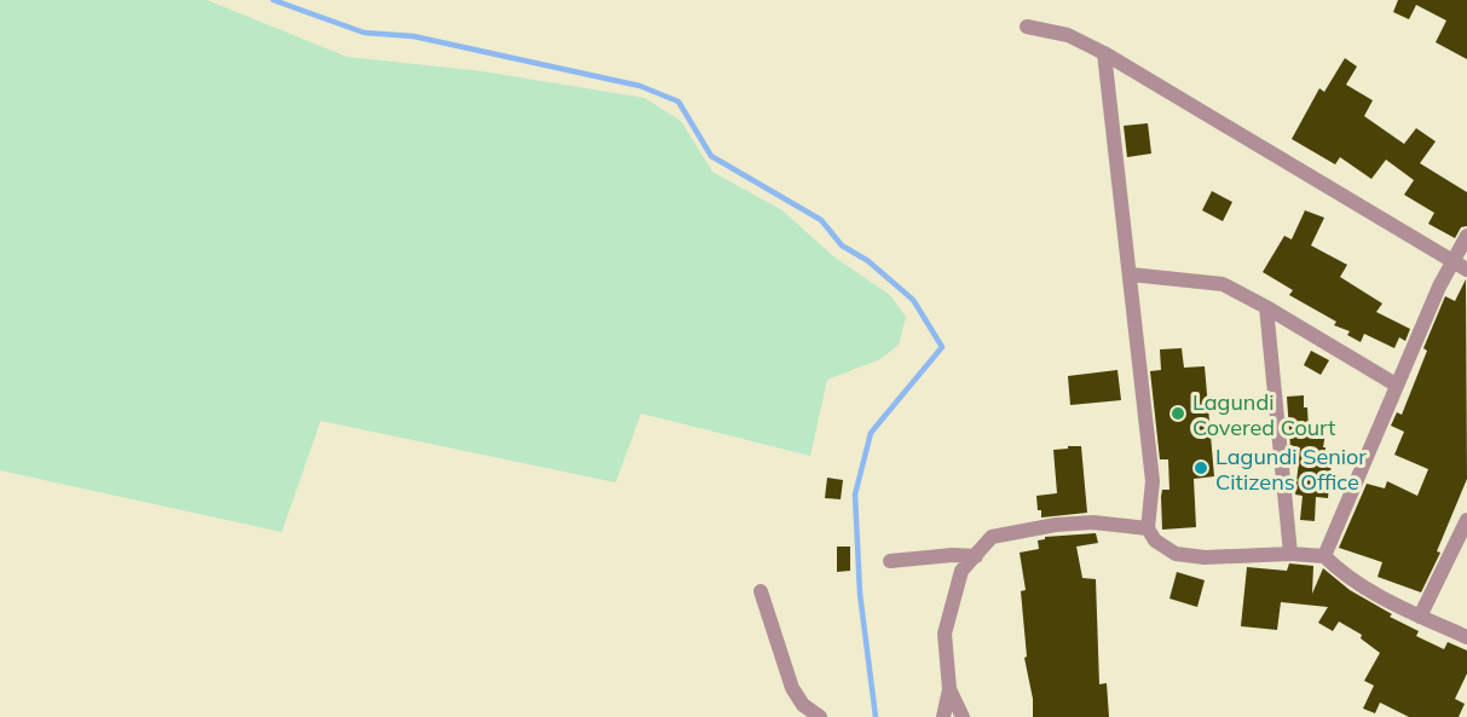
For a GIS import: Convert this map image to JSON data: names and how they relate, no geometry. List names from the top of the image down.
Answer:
{
  "places": ["Lagundi Covered Court", "Lagundi Senior Citizens Office"]
}
